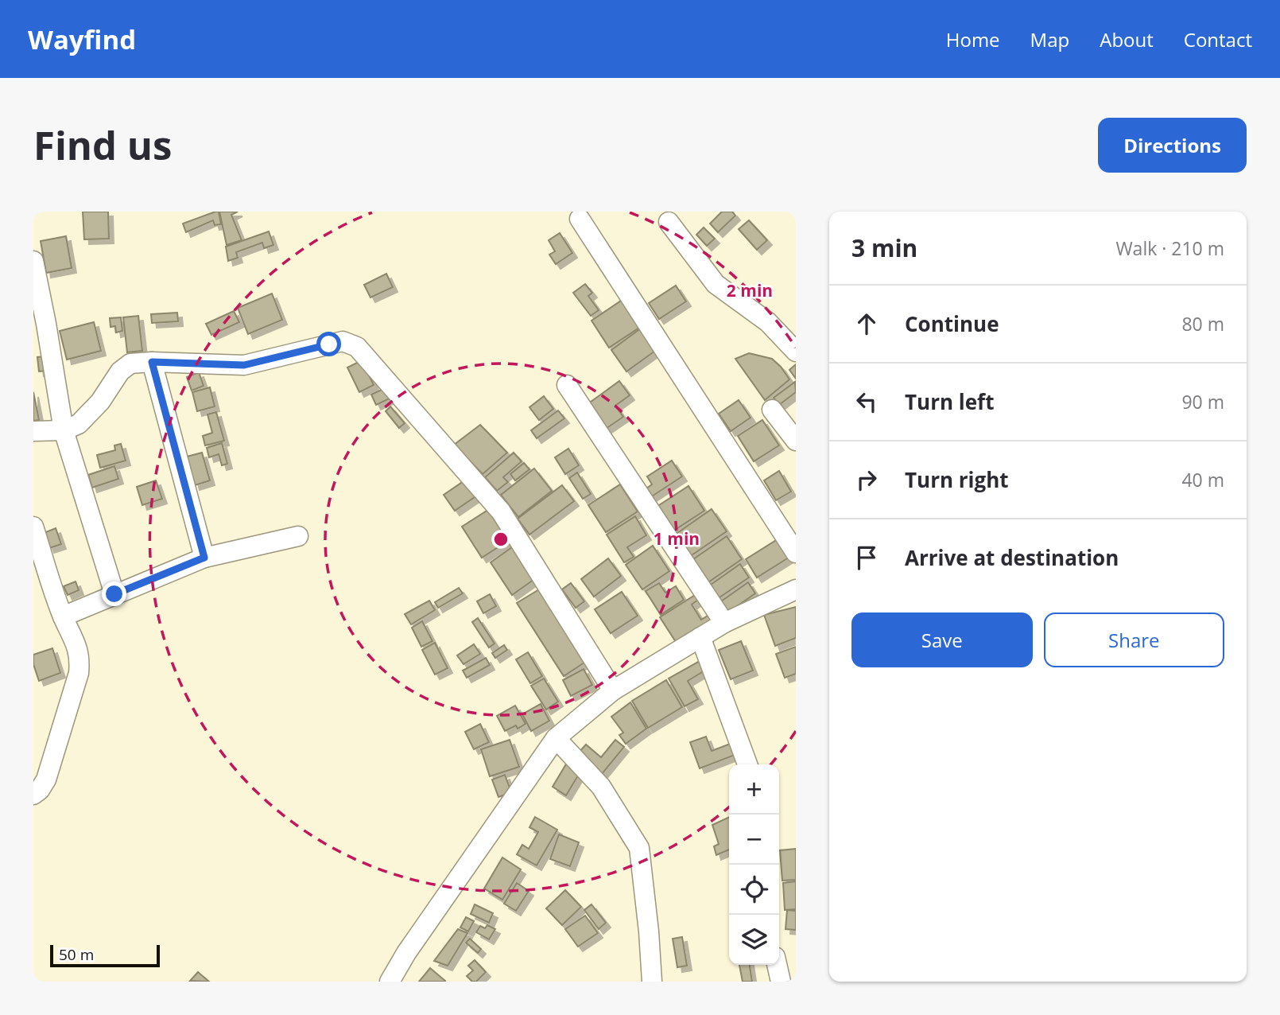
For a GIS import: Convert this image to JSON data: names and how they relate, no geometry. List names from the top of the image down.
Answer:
{
  "scale_bar": "50 m",
  "page": {
    "header": "Wayfind",
    "nav": [
      "Home",
      "Map",
      "About",
      "Contact"
    ],
    "buttons": [
      "Directions",
      ["Save", "Share"]
    ],
    "title": "Find us",
    "heading": ["3 min", "Walk · 210 m"],
    "list": [
      ["Continue", "80 m"],
      ["Turn left", "90 m"],
      ["Turn right", "40 m"],
      "Arrive at destination"
    ],
    "map_buttons": ["+", "−"],
    "scale": "50 m"
  },
  "rings": ["2 min", "1 min"]
}
